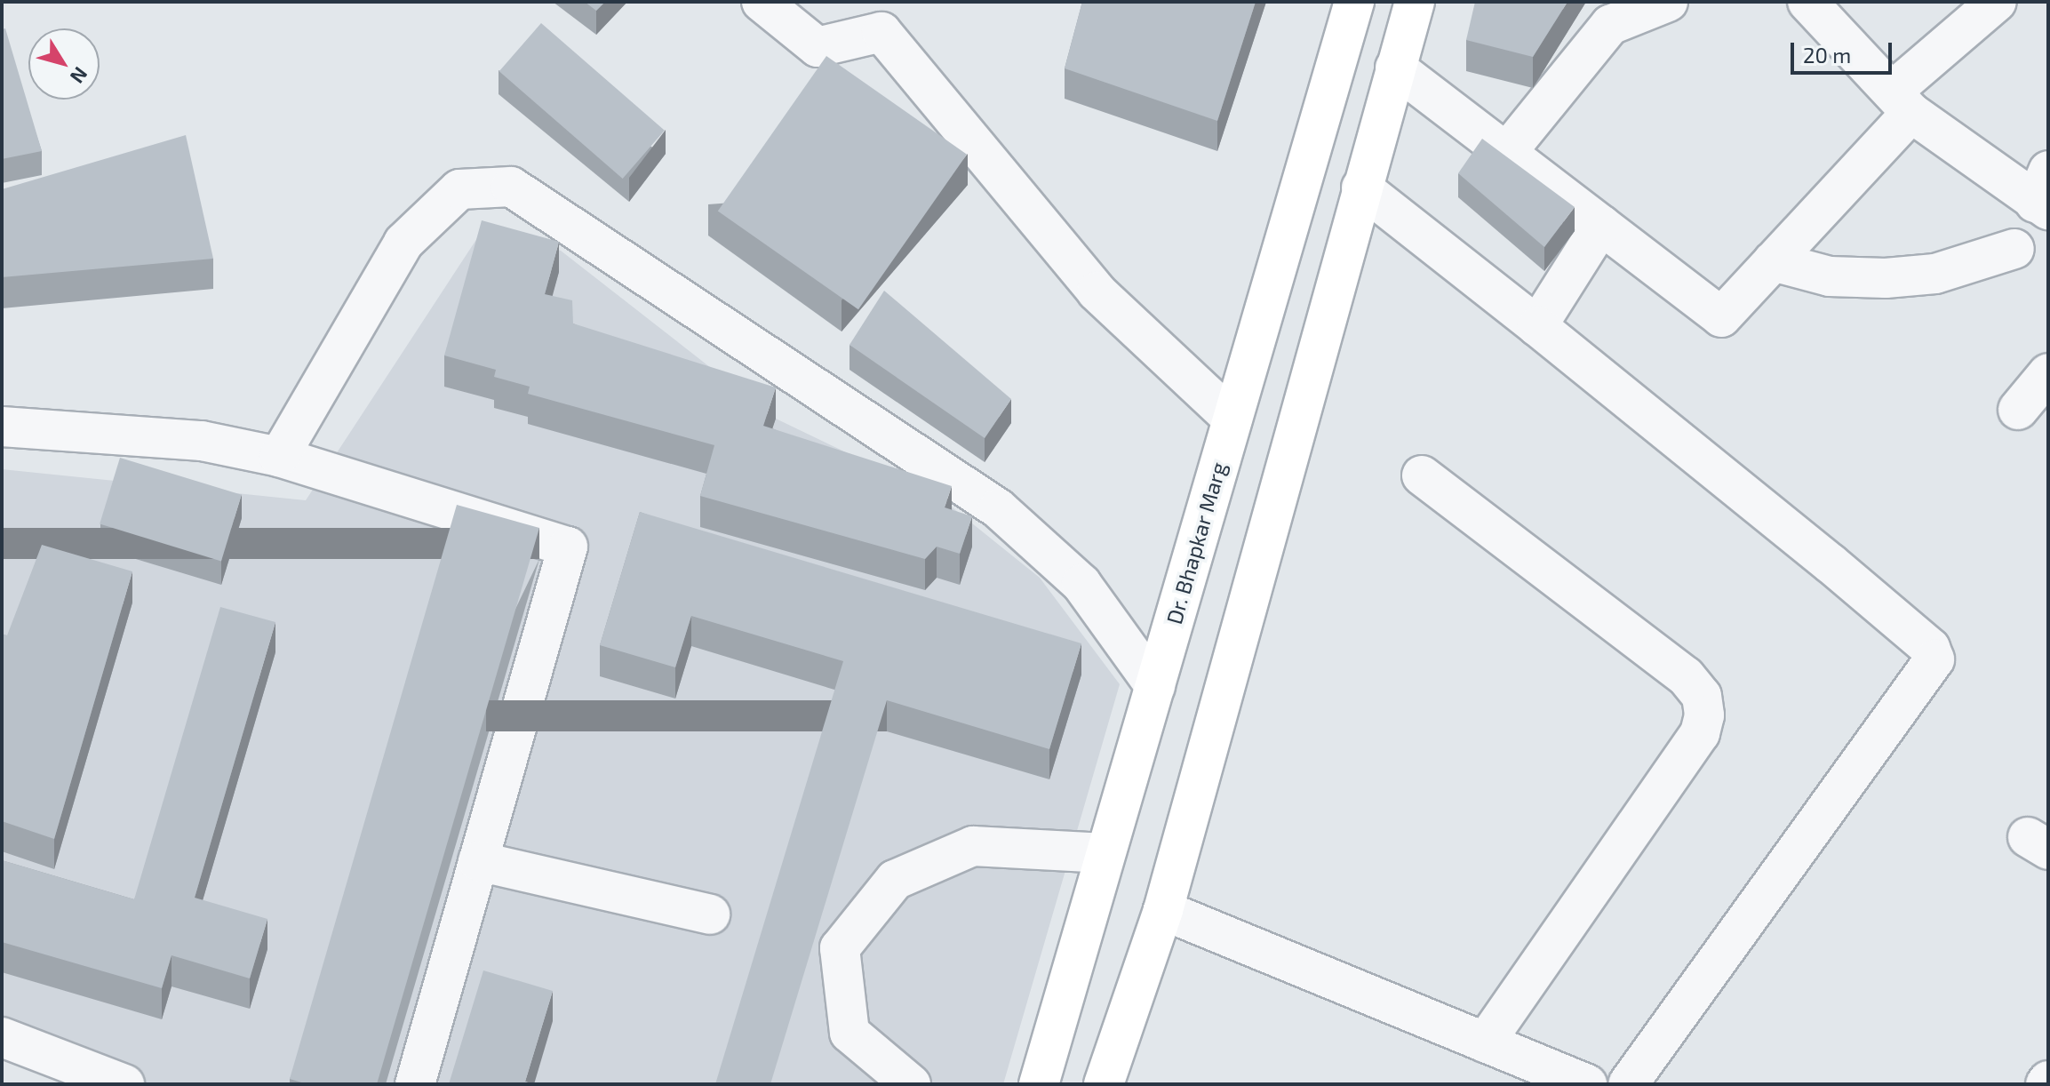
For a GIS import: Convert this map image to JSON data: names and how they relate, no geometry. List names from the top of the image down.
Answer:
{
  "streets": {
    "main road": ["Dr. Bhapkar Marg"]
  },
  "scale_bar": "20 m",
  "north": "bottom right"
}
